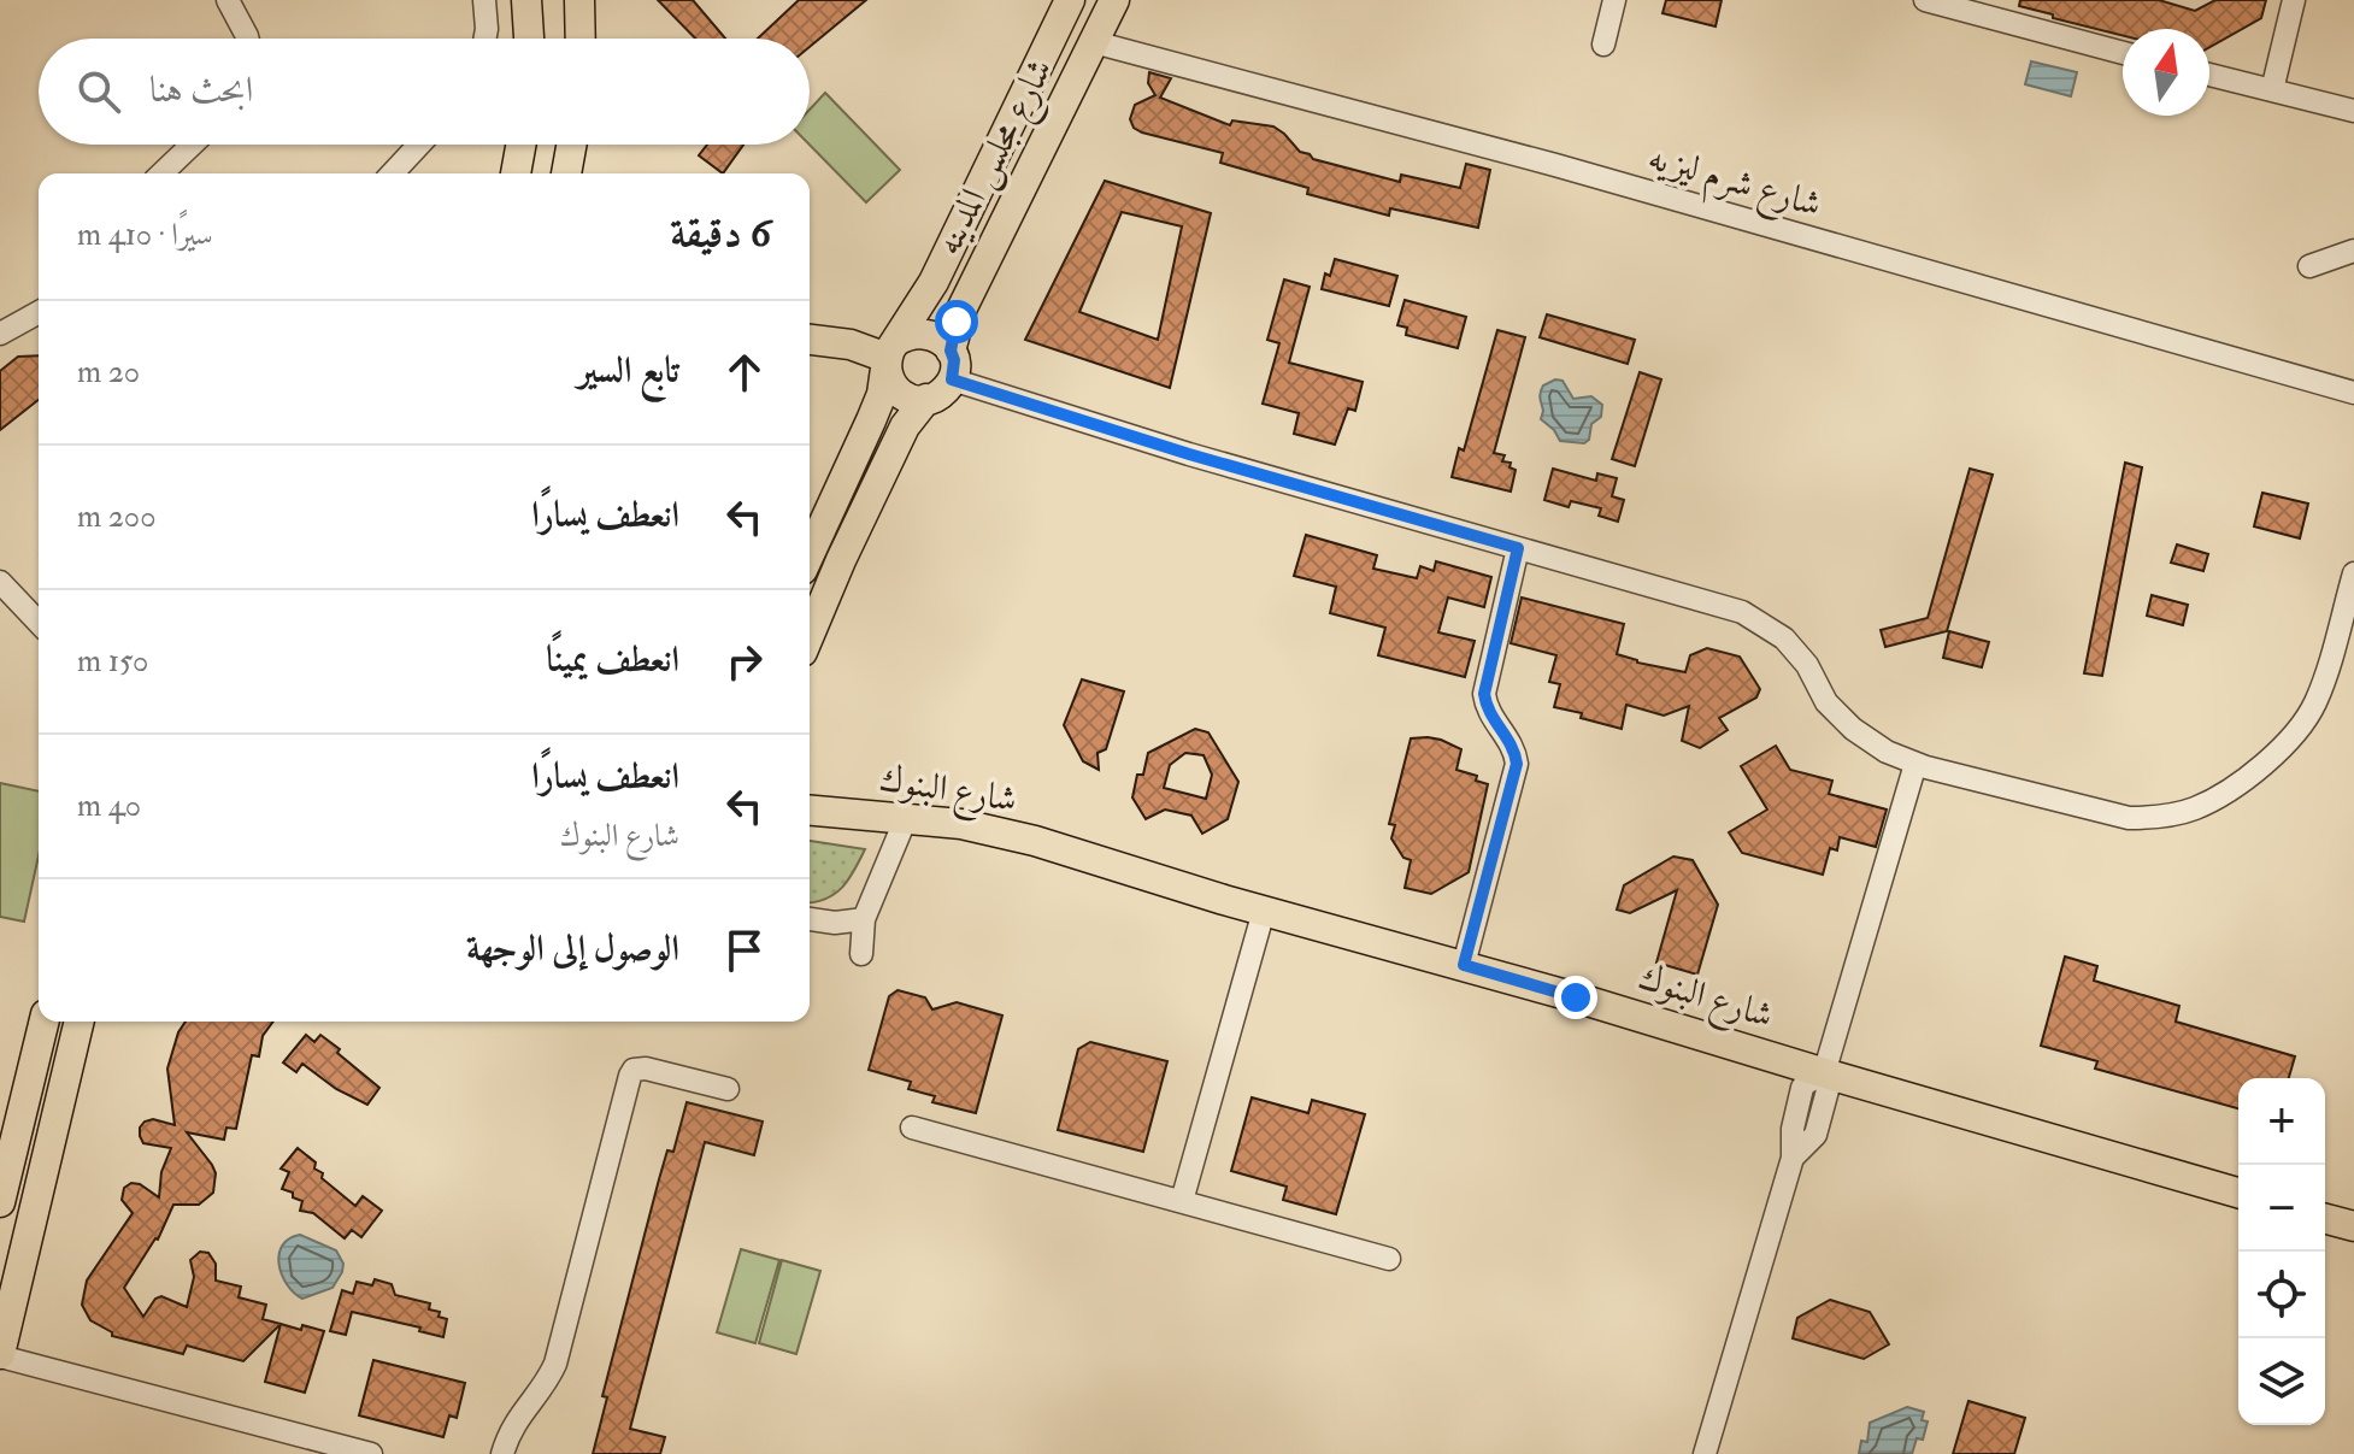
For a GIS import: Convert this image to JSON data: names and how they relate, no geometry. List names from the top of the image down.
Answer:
{
  "streets": {
    "main road": ["شارع مجلس المدينه", "شارع البنوك"],
    "street": ["شارع شرم ليزيه"]
  },
  "crossings": [
    ["شارع مجلس المدينه", "شارع شرم ليزيه"]
  ],
  "north": "top",
  "page": {
    "search": "ابحث هنا",
    "heading": ["6 دقيقة", "سيرًا · 410 m"],
    "list": [
      ["تابع السير", "20 m"],
      ["انعطف يسارًا", "200 m"],
      ["انعطف يمينًا", "150 m"],
      ["انعطف يسارًا", "شارع البنوك", "40 m"],
      "الوصول إلى الوجهة"
    ],
    "map_buttons": ["+", "−"]
  }
}
